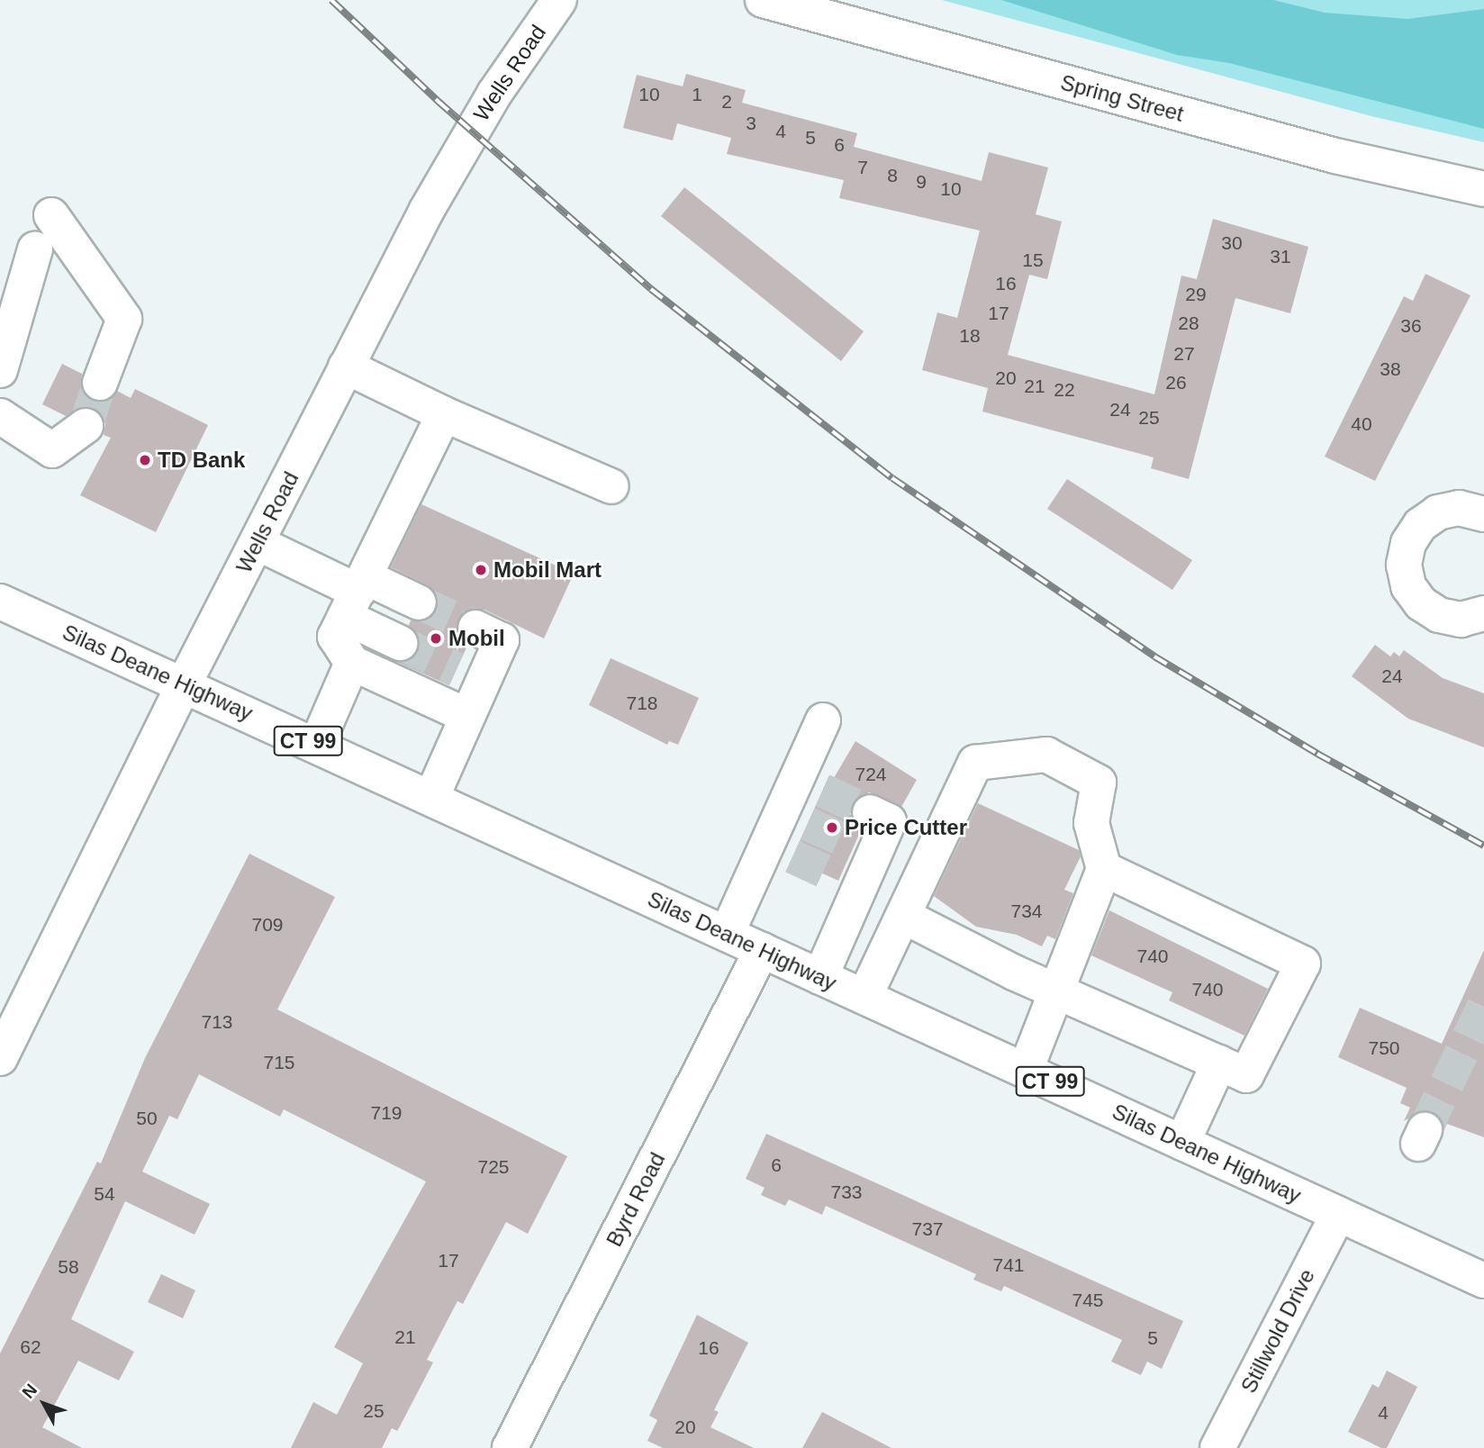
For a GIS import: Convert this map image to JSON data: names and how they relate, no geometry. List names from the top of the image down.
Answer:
{
  "streets": {
    "street": [
      "Wells Road",
      "Spring Street",
      "Silas Deane Highway",
      "CT 99",
      "Byrd Road",
      "Stillwold Drive"
    ]
  },
  "crossings": [
    ["Wells Road", "Silas Deane Highway"],
    ["Silas Deane Highway", "Byrd Road"],
    ["Silas Deane Highway", "Stillwold Drive"]
  ],
  "places": [
    "TD Bank",
    "Mobil Mart",
    "Mobil",
    "Price Cutter"
  ],
  "house_numbers": [
    "10",
    "1",
    "2",
    "3",
    "4",
    "5",
    "6",
    "7",
    "8",
    "9",
    "10",
    "30",
    "31",
    "15",
    "16",
    "29",
    "17",
    "28",
    "36",
    "18",
    "27",
    "38",
    "20",
    "26",
    "21",
    "22",
    "24",
    "25",
    "40",
    "24",
    "718",
    "724",
    "734",
    "709",
    "740",
    "740",
    "713",
    "750",
    "715",
    "719",
    "50",
    "6",
    "725",
    "733",
    "54",
    "737",
    "17",
    "741",
    "58",
    "745",
    "21",
    "5",
    "62",
    "16",
    "25",
    "4",
    "20"
  ],
  "north": "top left"
}
